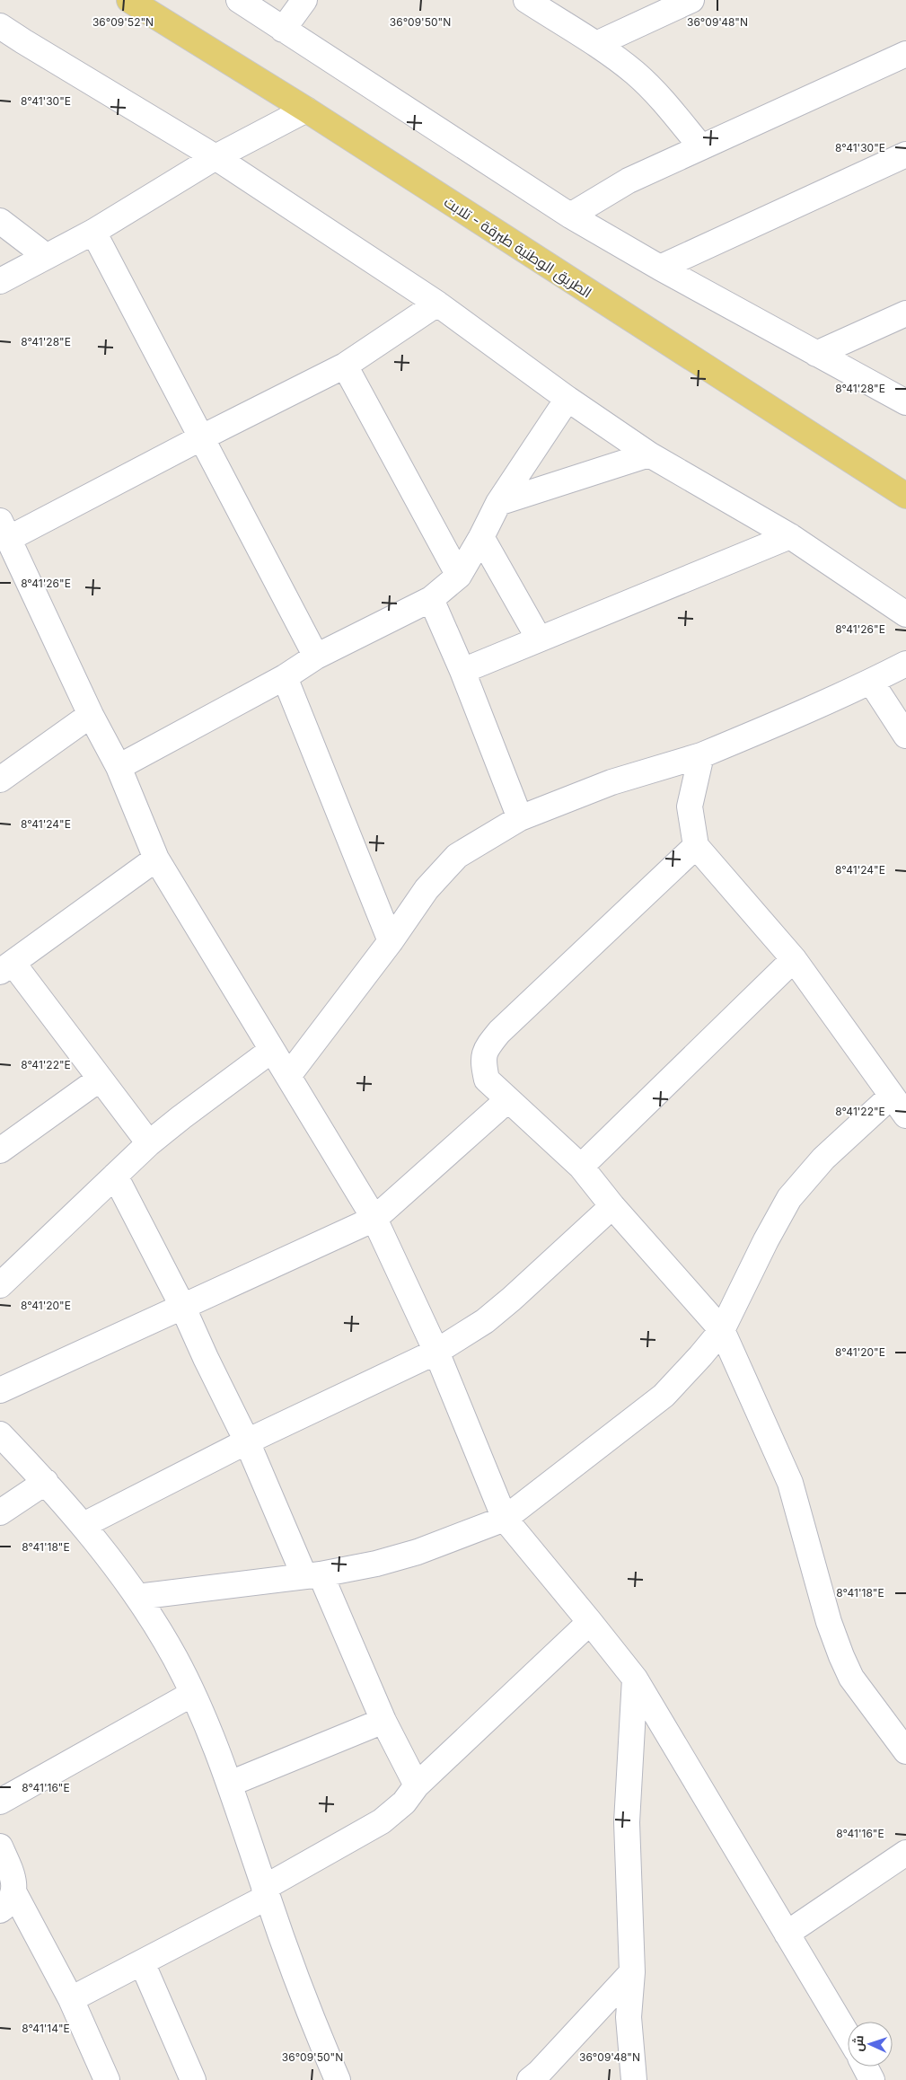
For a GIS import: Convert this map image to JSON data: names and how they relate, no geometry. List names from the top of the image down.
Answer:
{
  "streets": {
    "main road": ["الطريق الوطنية طبرقة - تلابت"]
  },
  "north": "left",
  "coordinates": [
    "36°09'52\"N",
    "36°09'50\"N",
    "36°09'48\"N",
    "8°41'30\"E",
    "8°41'28\"E",
    "8°41'26\"E",
    "8°41'24\"E",
    "8°41'22\"E",
    "8°41'20\"E",
    "8°41'18\"E",
    "8°41'16\"E",
    "8°41'14\"E"
  ]
}
